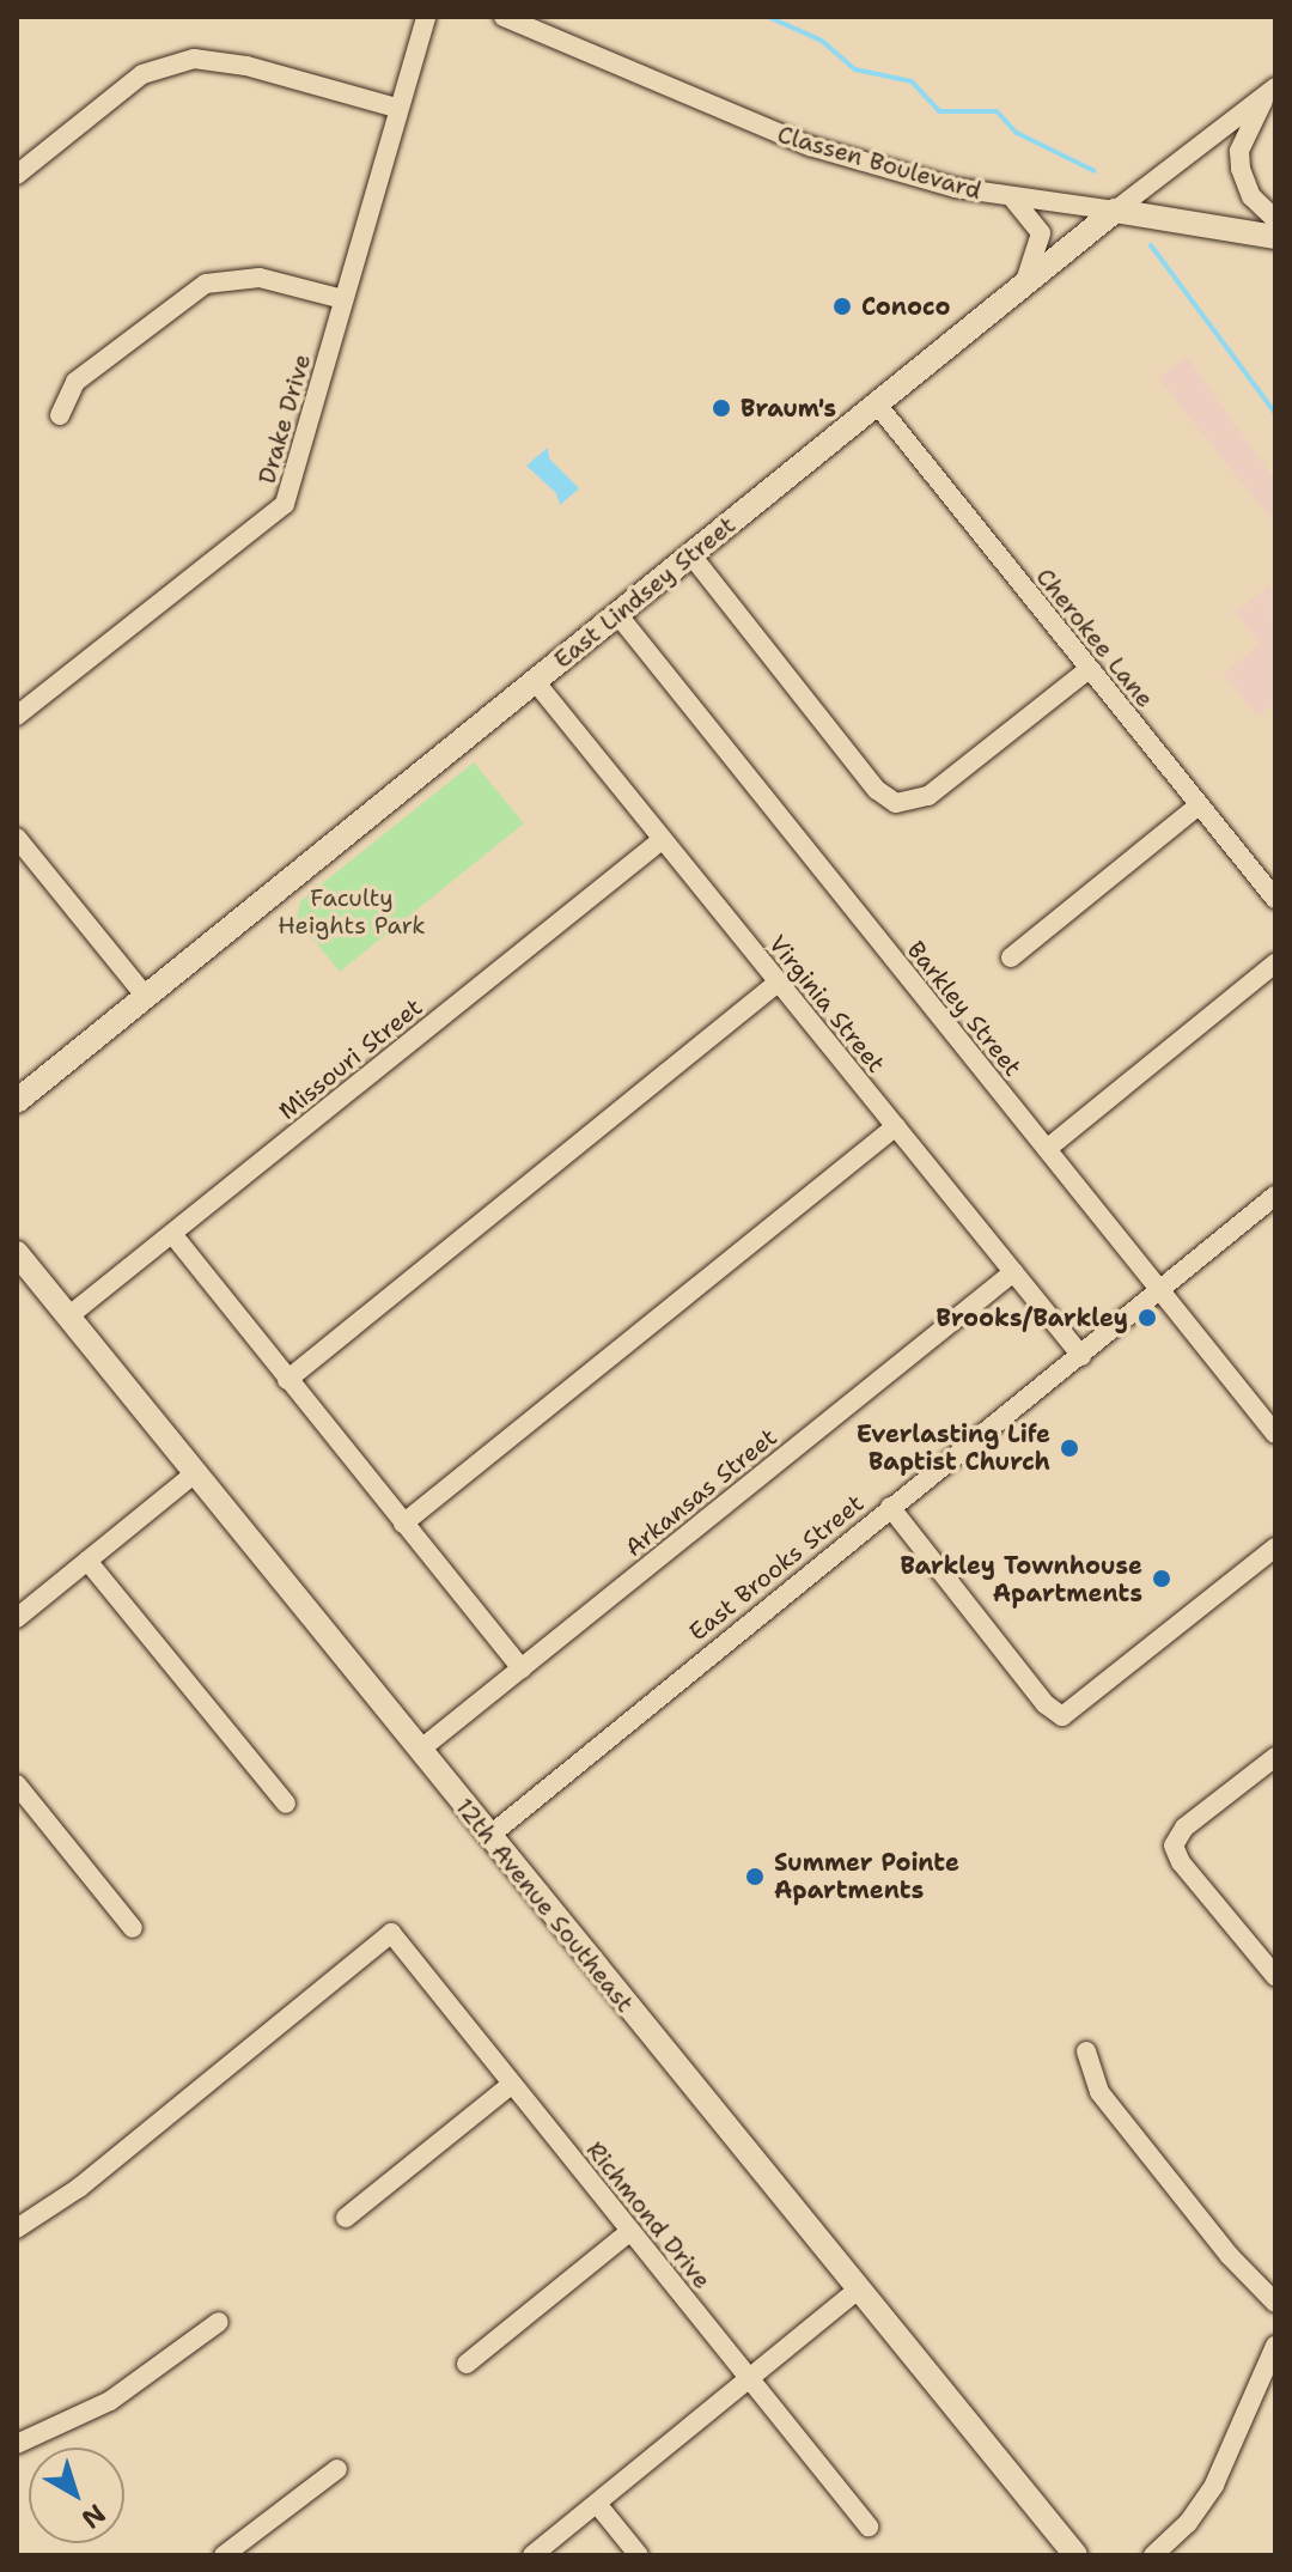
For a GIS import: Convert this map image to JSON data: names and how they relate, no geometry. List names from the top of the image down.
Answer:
{
  "streets": {
    "main road": ["Classen Boulevard", "East Lindsey Street", "12th Avenue Southeast"],
    "street": [
      "Drake Drive",
      "Cherokee Lane",
      "Virginia Street",
      "Barkley Street",
      "Missouri Street",
      "Arkansas Street",
      "East Brooks Street",
      "Richmond Drive"
    ]
  },
  "crossings": [
    ["Classen Boulevard", "East Lindsey Street"],
    ["East Lindsey Street", "Cherokee Lane"],
    ["East Lindsey Street", "Virginia Street"],
    ["East Lindsey Street", "Barkley Street"],
    ["Virginia Street", "Missouri Street"],
    ["Virginia Street", "Arkansas Street"],
    ["Virginia Street", "East Brooks Street"],
    ["Barkley Street", "East Brooks Street"],
    ["Missouri Street", "12th Avenue Southeast"],
    ["Arkansas Street", "12th Avenue Southeast"],
    ["East Brooks Street", "12th Avenue Southeast"]
  ],
  "parks": ["Faculty Heights Park"],
  "places": [
    "Conoco",
    "Braum's",
    "Brooks/Barkley",
    "Everlasting Life Baptist Church",
    "Barkley Townhouse Apartments",
    "Summer Pointe Apartments"
  ],
  "north": "bottom right"
}
